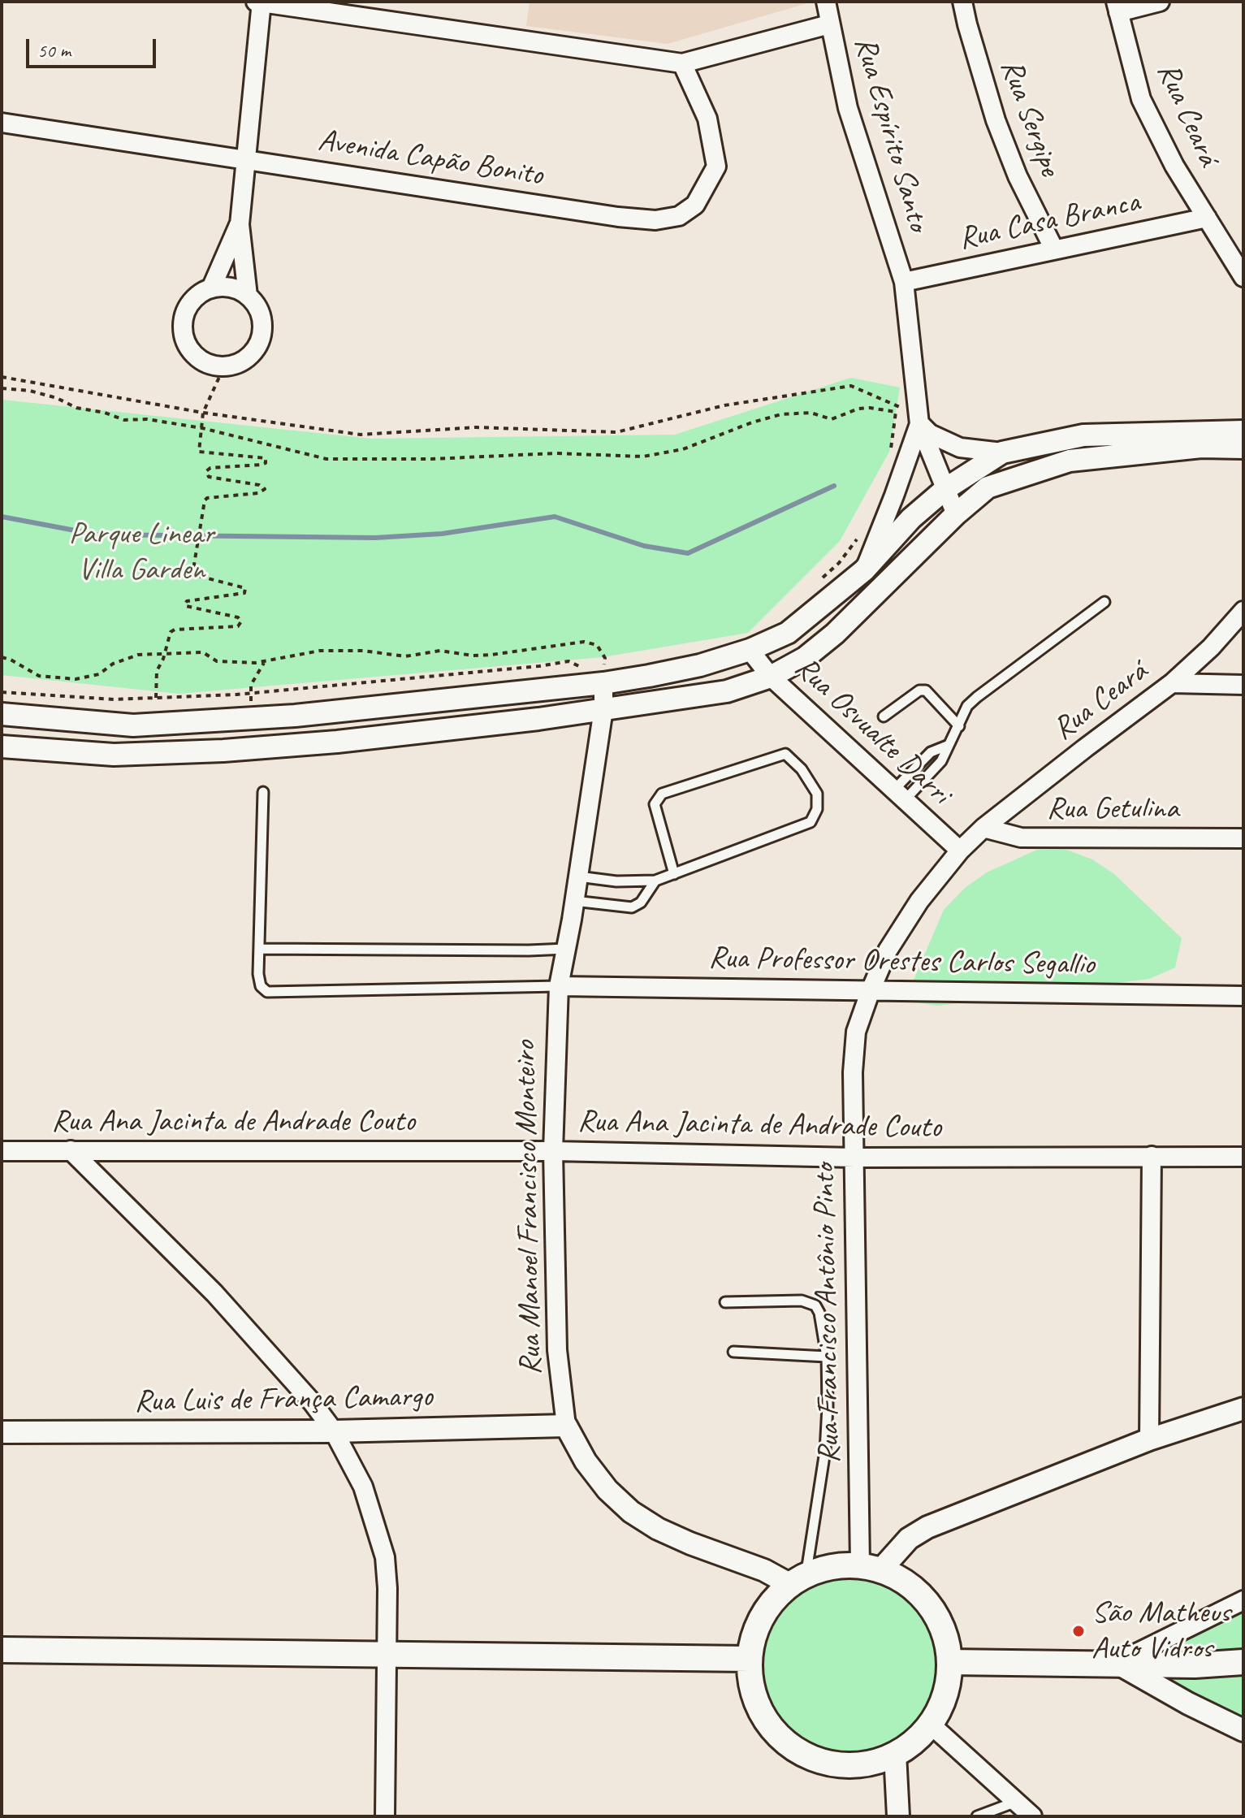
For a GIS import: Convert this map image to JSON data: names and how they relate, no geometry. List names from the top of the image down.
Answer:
{
  "streets": {
    "street": [
      "Rua Ceará",
      "Rua Sergipe",
      "Rua Espírito Santo",
      "Avenida Capão Bonito",
      "Rua Casa Branca",
      "Rua Osvualte Darri",
      "Rua Getulina",
      "Rua Professor Orestes Carlos Segallio",
      "Rua Ana Jacinta de Andrade Couto",
      "Rua Manoel Francisco Monteiro",
      "Rua Francisco Antônio Pinto",
      "Rua Luis de França Camargo"
    ]
  },
  "crossings": [
    ["Rua Ceará", "Rua Casa Branca"],
    ["Rua Ceará", "Rua Getulina"],
    ["Rua Ceará", "Rua Francisco Antônio Pinto"],
    ["Rua Sergipe", "Rua Casa Branca"],
    ["Rua Espírito Santo", "Rua Casa Branca"],
    ["Rua Osvualte Darri", "Rua Francisco Antônio Pinto"],
    ["Rua Getulina", "Rua Francisco Antônio Pinto"],
    ["Rua Professor Orestes Carlos Segallio", "Rua Manoel Francisco Monteiro"],
    ["Rua Professor Orestes Carlos Segallio", "Rua Francisco Antônio Pinto"],
    ["Rua Ana Jacinta de Andrade Couto", "Rua Manoel Francisco Monteiro"],
    ["Rua Ana Jacinta de Andrade Couto", "Rua Francisco Antônio Pinto"],
    ["Rua Manoel Francisco Monteiro", "Rua Francisco Antônio Pinto"],
    ["Rua Manoel Francisco Monteiro", "Rua Luis de França Camargo"]
  ],
  "parks": ["Parque Linear Villa Garden"],
  "places": ["São Matheus Auto Vidros"],
  "scale_bar": "50 m"
}
